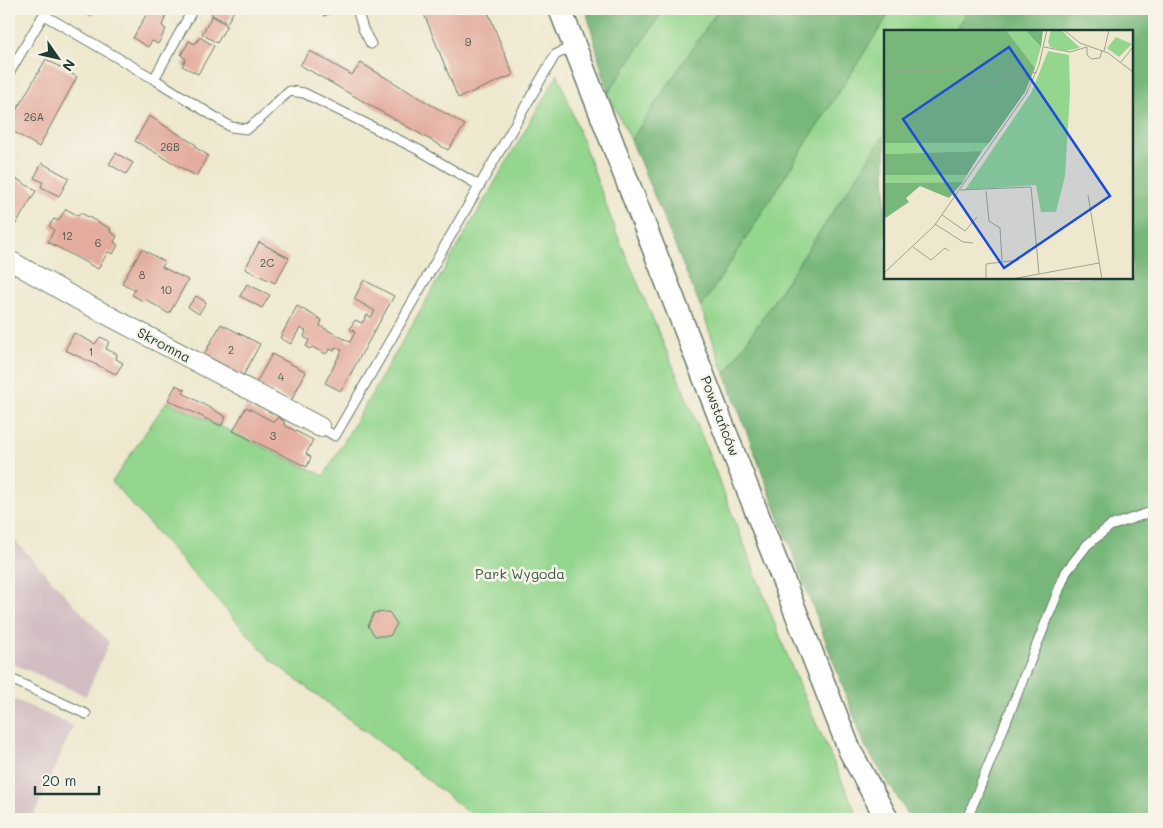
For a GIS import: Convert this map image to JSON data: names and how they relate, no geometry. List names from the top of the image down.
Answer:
{
  "streets": {
    "street": ["Skromna", "Powstańców"]
  },
  "parks": ["Park Wygoda"],
  "house_numbers": [
    "9",
    "26A",
    "26B",
    "12",
    "6",
    "2C",
    "8",
    "10",
    "2",
    "1",
    "4",
    "3"
  ],
  "scale_bar": "20 m",
  "north": "bottom right"
}
